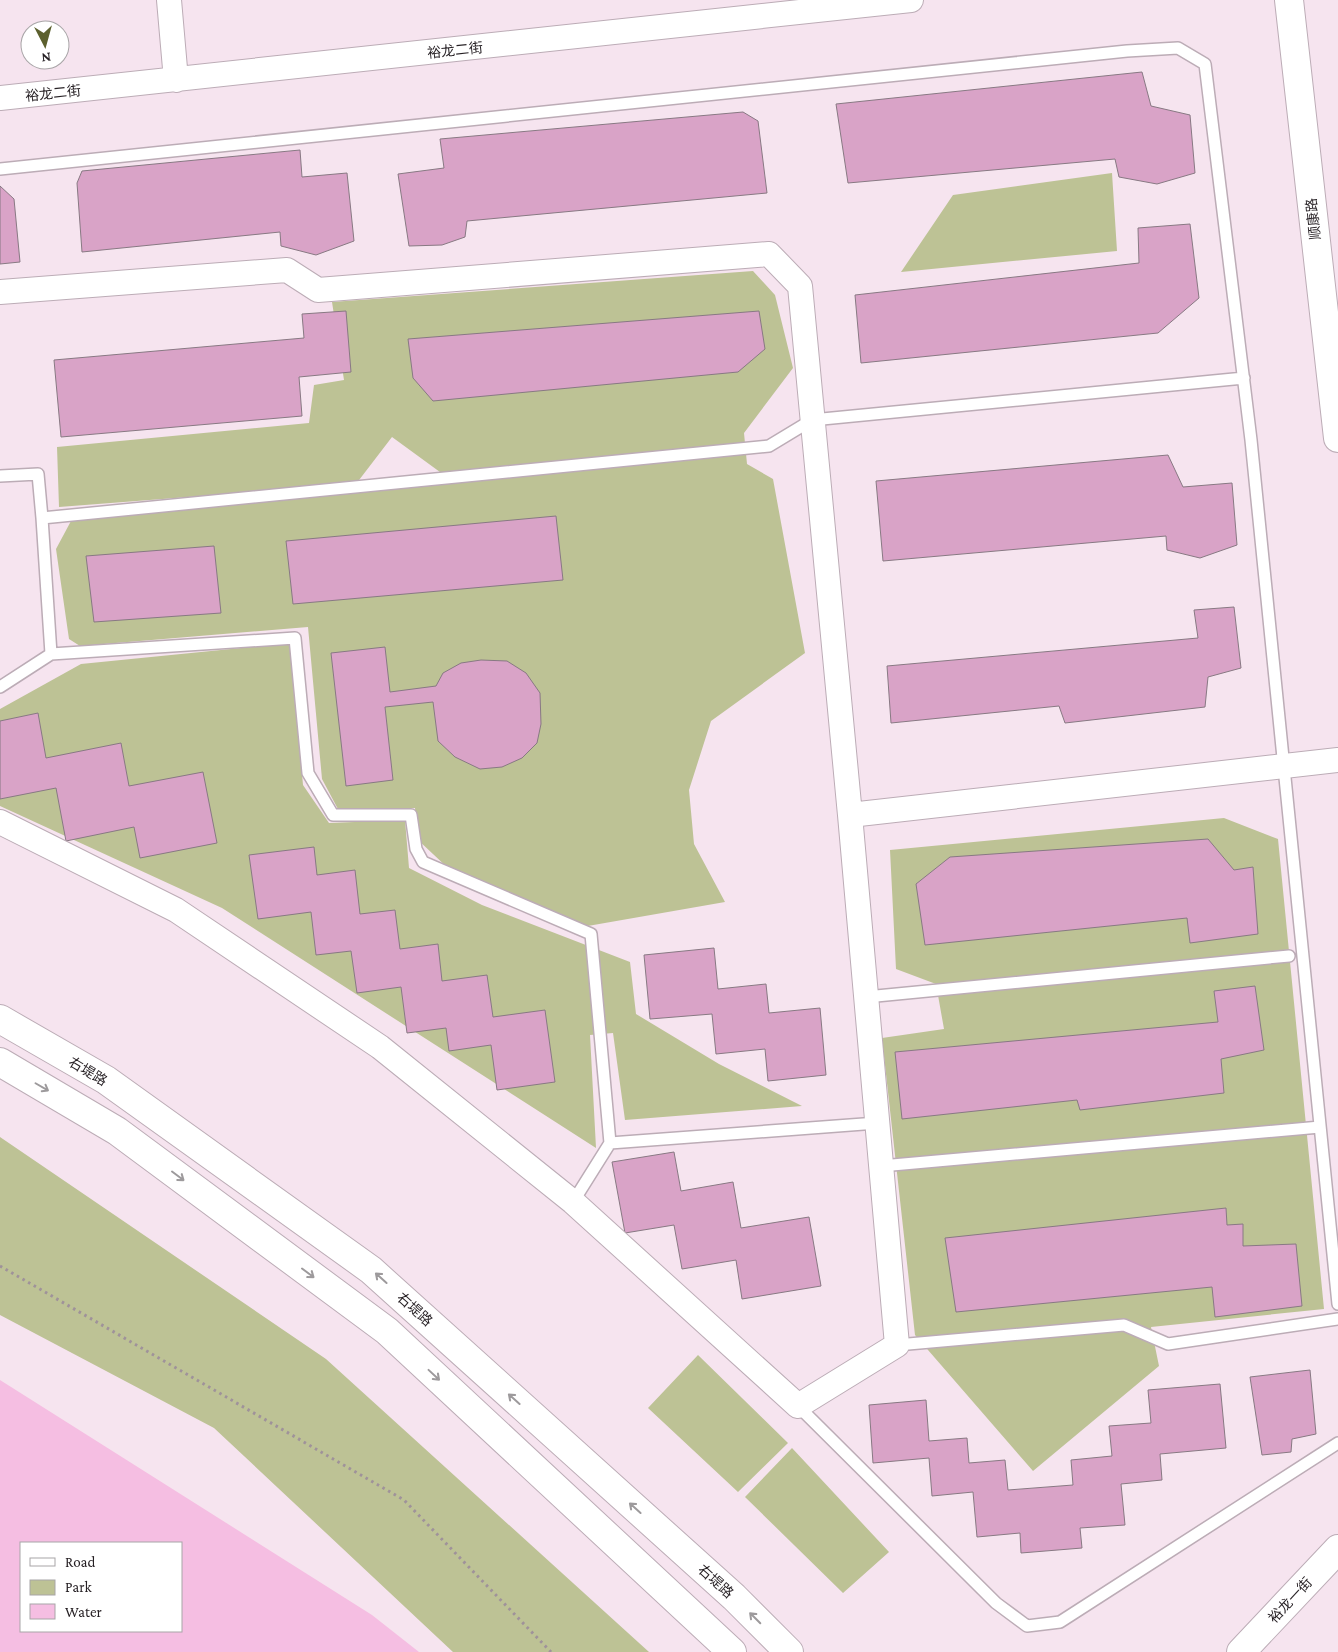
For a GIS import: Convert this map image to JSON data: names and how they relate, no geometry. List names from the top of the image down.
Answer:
{
  "streets": {
    "main road": ["顺康路", "右堤路", "裕龙一街"],
    "street": ["裕龙二街"]
  },
  "legend": ["Road", "Park", "Water"],
  "north": "bottom"
}
